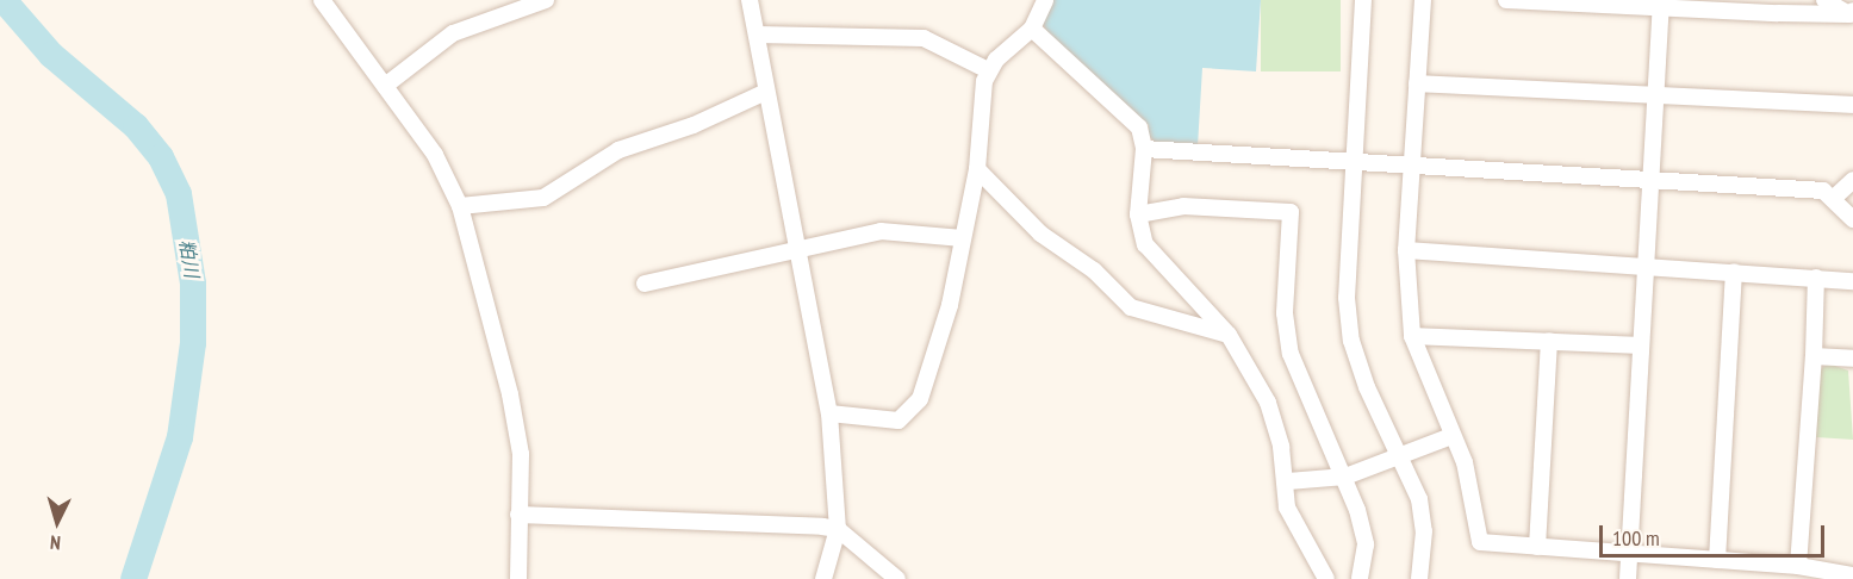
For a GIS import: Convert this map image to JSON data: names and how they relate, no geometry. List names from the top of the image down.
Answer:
{
  "water": ["粕川"],
  "scale_bar": "100 m",
  "north": "bottom"
}
